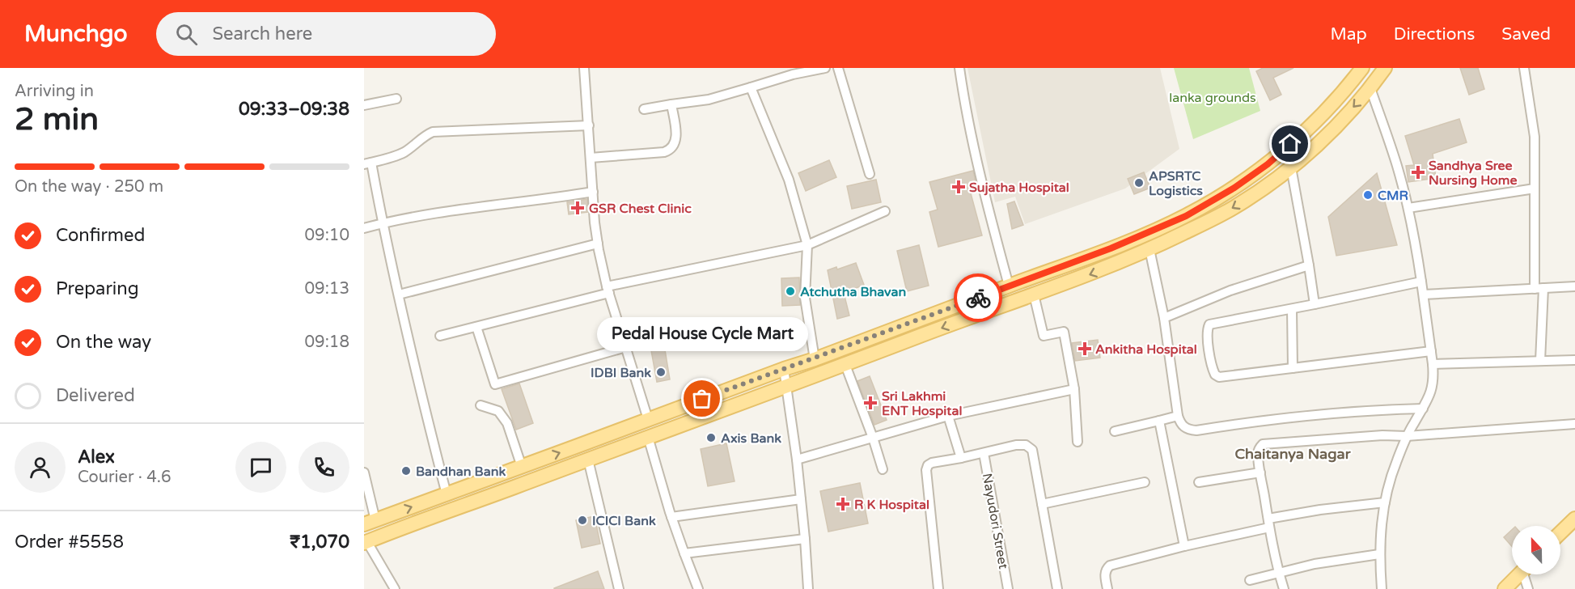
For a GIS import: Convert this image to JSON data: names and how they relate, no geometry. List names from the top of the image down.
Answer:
{
  "streets": {
    "street": ["Nayudori Street"]
  },
  "districts": ["Chaitanya Nagar"],
  "parks": ["lanka grounds"],
  "places": {
    "health": [
      "Sandhya Sree Nursing Home",
      "Sujatha Hospital",
      "GSR Chest Clinic",
      "Ankitha Hospital",
      "Sri Lakhmi ENT Hospital",
      "R K Hospital"
    ],
    "other": [
      "APSRTC Logistics",
      "CMR",
      "Atchutha Bhavan",
      "IDBI Bank",
      "Pedal House Cycle Mart",
      "Axis Bank",
      "Bandhan Bank",
      "ICICI Bank"
    ]
  },
  "north": "top",
  "page": {
    "header": "Munchgo",
    "search": "Search here",
    "nav": ["Map", "Directions", "Saved"],
    "heading": ["2 min", "Arriving in", "09:33–09:38"],
    "panel": [
      "Alex",
      "Courier · 4.6",
      "Order #5558",
      "₹1,070"
    ],
    "bar": "On the way · 250 m",
    "list": [
      ["Confirmed", "09:10"],
      ["Preparing", "09:13"],
      ["On the way", "09:18"],
      "Delivered"
    ],
    "bubble": "Pedal House Cycle Mart"
  }
}
